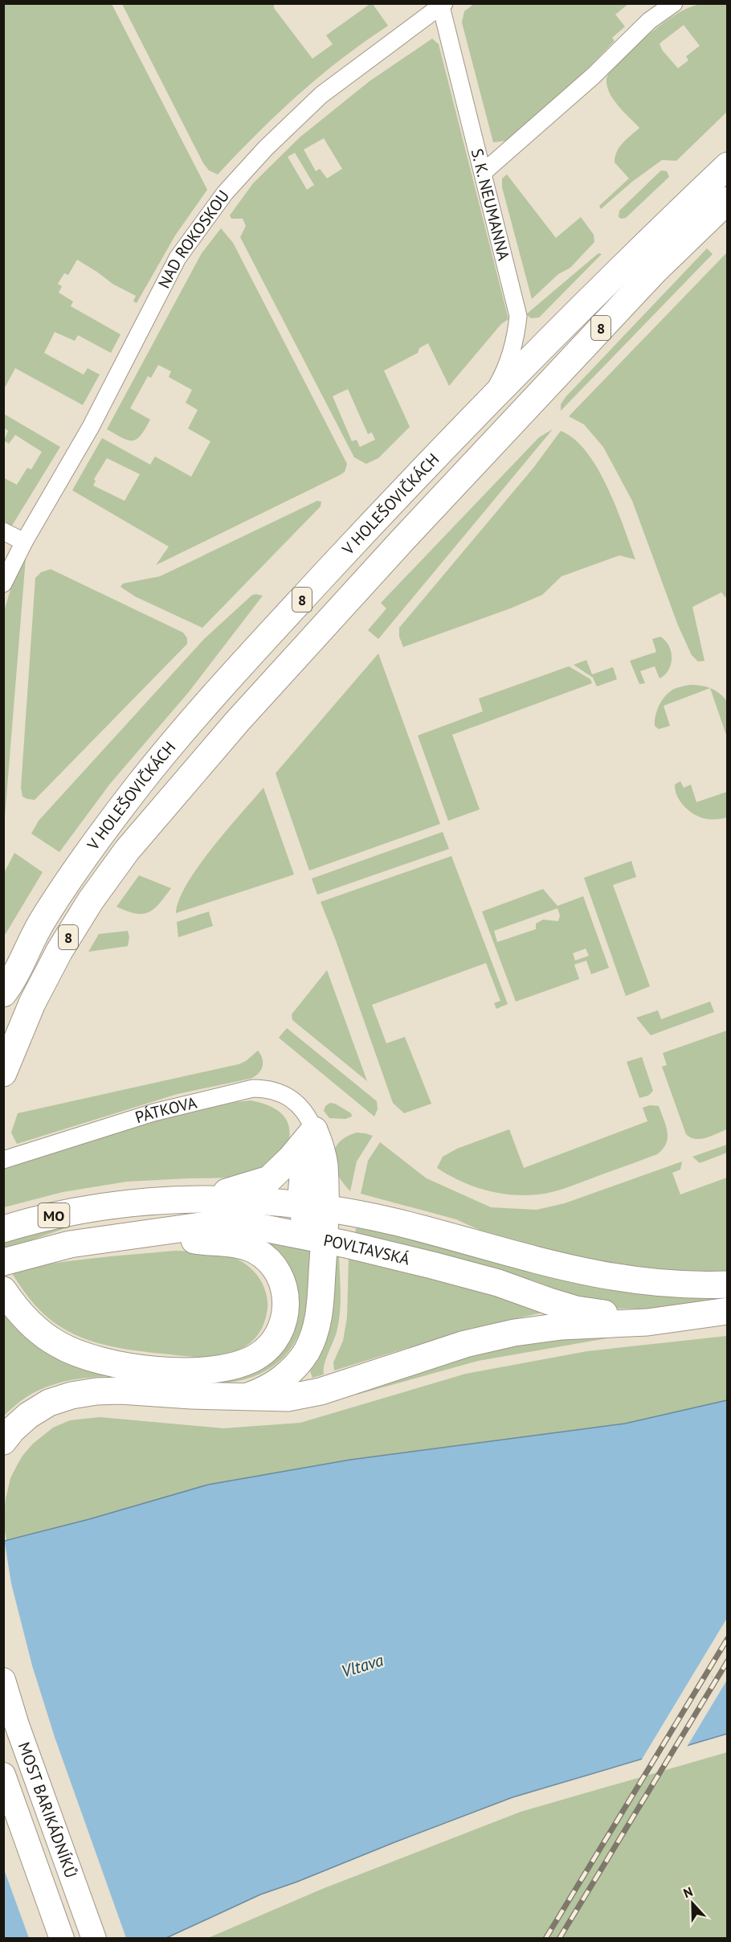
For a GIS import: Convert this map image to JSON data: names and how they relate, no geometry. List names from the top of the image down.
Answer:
{
  "streets": {
    "main road": [
      "8",
      "V HOLEŠOVIČKÁCH",
      "MO",
      "POVLTAVSKÁ",
      "MOST BARIKÁDNÍKŮ"
    ],
    "street": ["S. K. NEUMANNA", "NAD ROKOSKOU", "PÁTKOVA"]
  },
  "crossings": [
    ["S. K. NEUMANNA", "NAD ROKOSKOU"],
    ["S. K. NEUMANNA", "V HOLEŠOVIČKÁCH"]
  ],
  "water": ["Vltava"],
  "north": "top"
}
